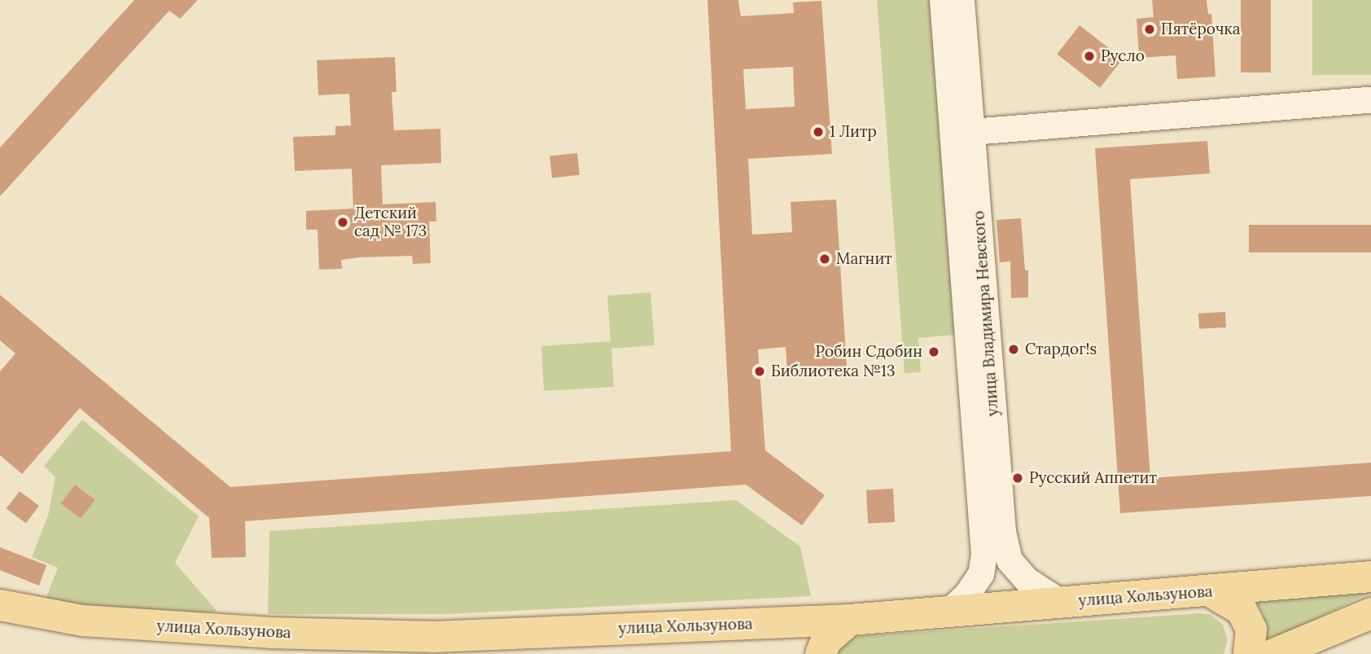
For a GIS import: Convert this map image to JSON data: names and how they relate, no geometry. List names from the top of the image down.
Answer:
{
  "streets": {
    "main road": ["улица Хользунова"],
    "street": ["улица Владимира Невского"]
  },
  "crossings": [
    ["улица Владимира Невского", "улица Хользунова"]
  ],
  "places": [
    "Пятёрочка",
    "Русло",
    "1 Литр",
    "Детский сад № 173",
    "Магнит",
    "Стардог!s",
    "Робин Сдобин",
    "Библиотека №13",
    "Русский Аппетит"
  ]
}
